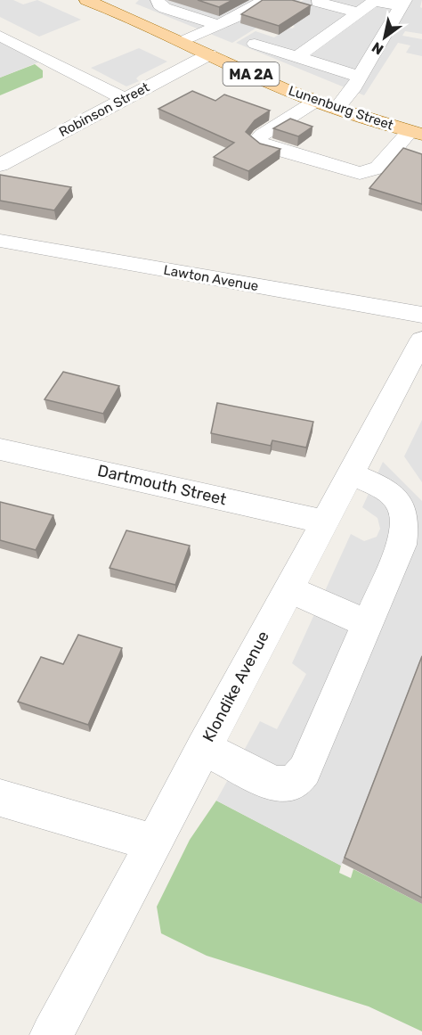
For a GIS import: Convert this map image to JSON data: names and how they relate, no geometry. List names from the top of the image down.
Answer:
{
  "streets": {
    "main road": ["MA 2A", "Lunenburg Street"],
    "street": [
      "Robinson Street",
      "Lawton Avenue",
      "Dartmouth Street",
      "Klondike Avenue"
    ]
  },
  "crossings": [
    ["Lunenburg Street", "Robinson Street"],
    ["Dartmouth Street", "Klondike Avenue"]
  ],
  "north": "bottom left"
}
